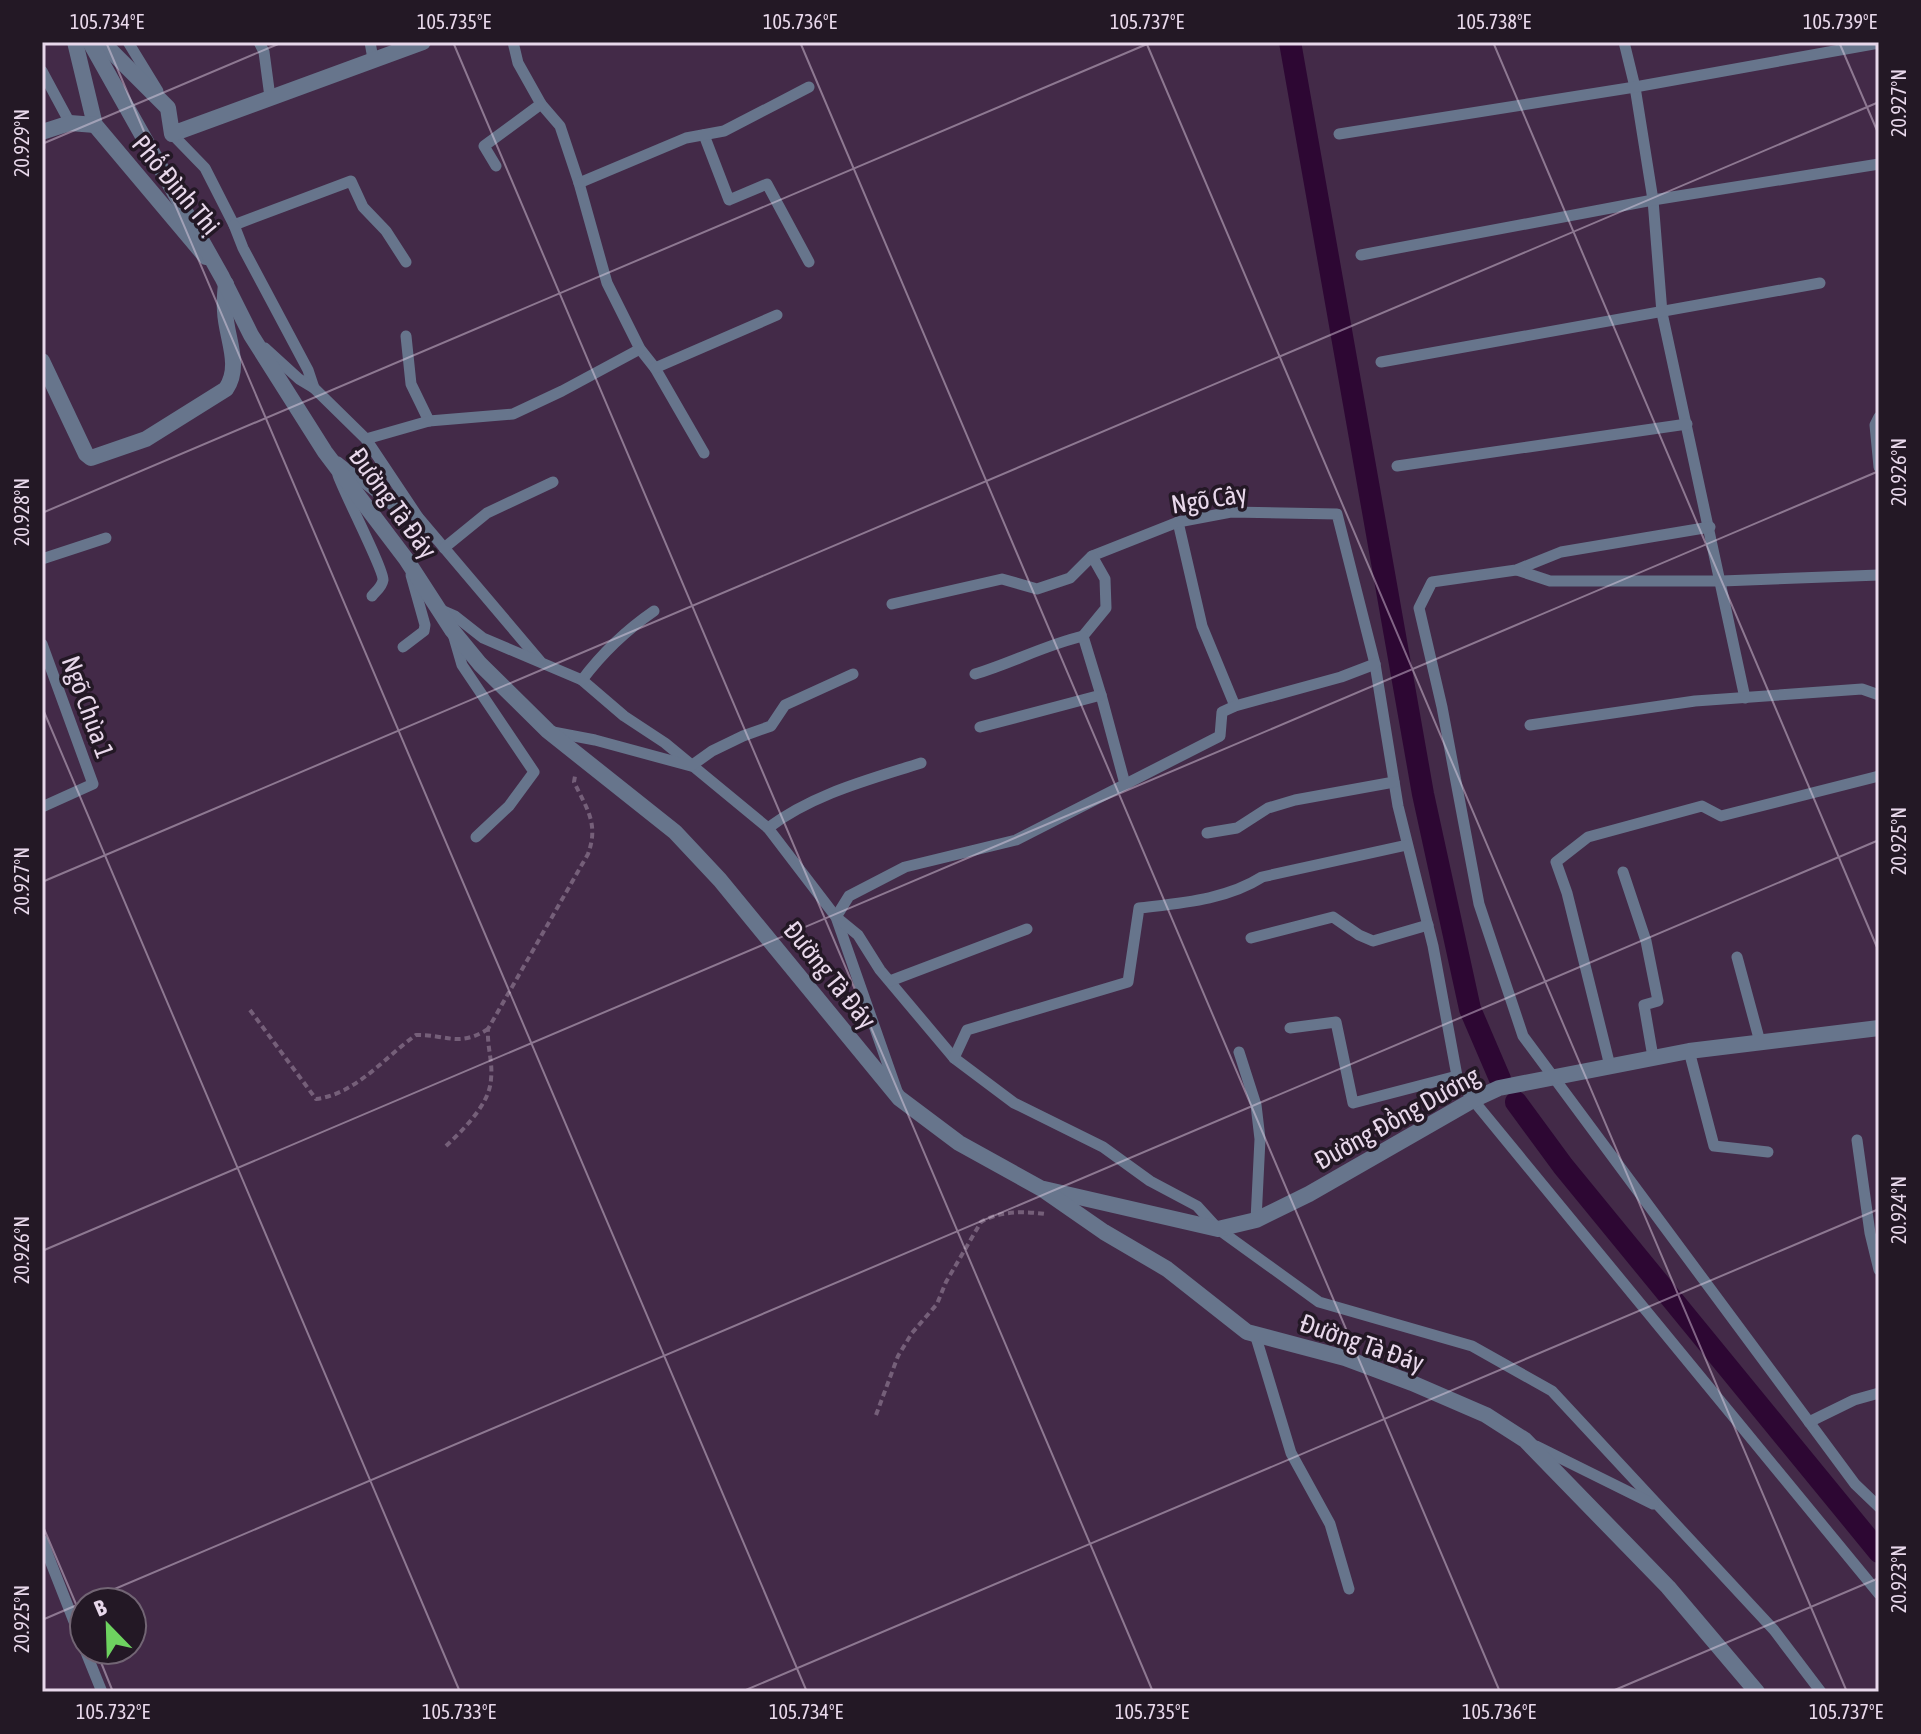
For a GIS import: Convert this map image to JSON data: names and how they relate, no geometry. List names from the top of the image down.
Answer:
{
  "streets": {
    "street": ["Phố Đình Thị", "Đường Tà Đáy", "Đường Đồng Dương"],
    "lane": ["Ngõ Cây", "Ngõ Chùa 1"]
  },
  "crossings": [
    ["Phố Đình Thị", "Đường Tà Đáy"],
    ["Đường Tà Đáy", "Đường Đồng Dương"]
  ],
  "north": "top left",
  "coordinates": [
    "105.734°E",
    "105.735°E",
    "105.736°E",
    "105.737°E",
    "105.738°E",
    "105.739°E",
    "20.927°N",
    "20.929°N",
    "20.926°N",
    "20.928°N",
    "20.925°N",
    "20.924°N",
    "20.923°N",
    "105.732°E",
    "105.733°E"
  ]
}
